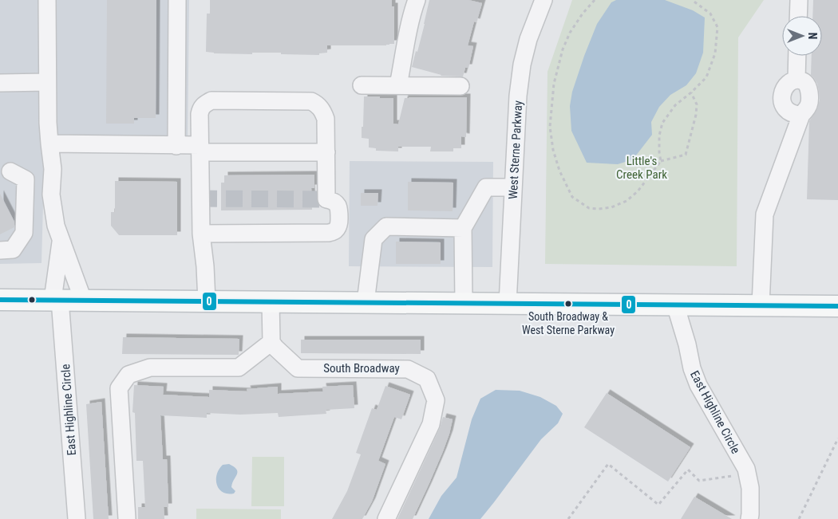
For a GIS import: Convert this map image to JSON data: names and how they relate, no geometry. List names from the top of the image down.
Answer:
{
  "streets": {
    "street": ["West Sterne Parkway", "South Broadway", "East Highline Circle"]
  },
  "parks": ["Little's Creek Park"],
  "places": ["South Broadway & West Sterne Parkway"],
  "lines": ["transit line 0"],
  "north": "right"
}
